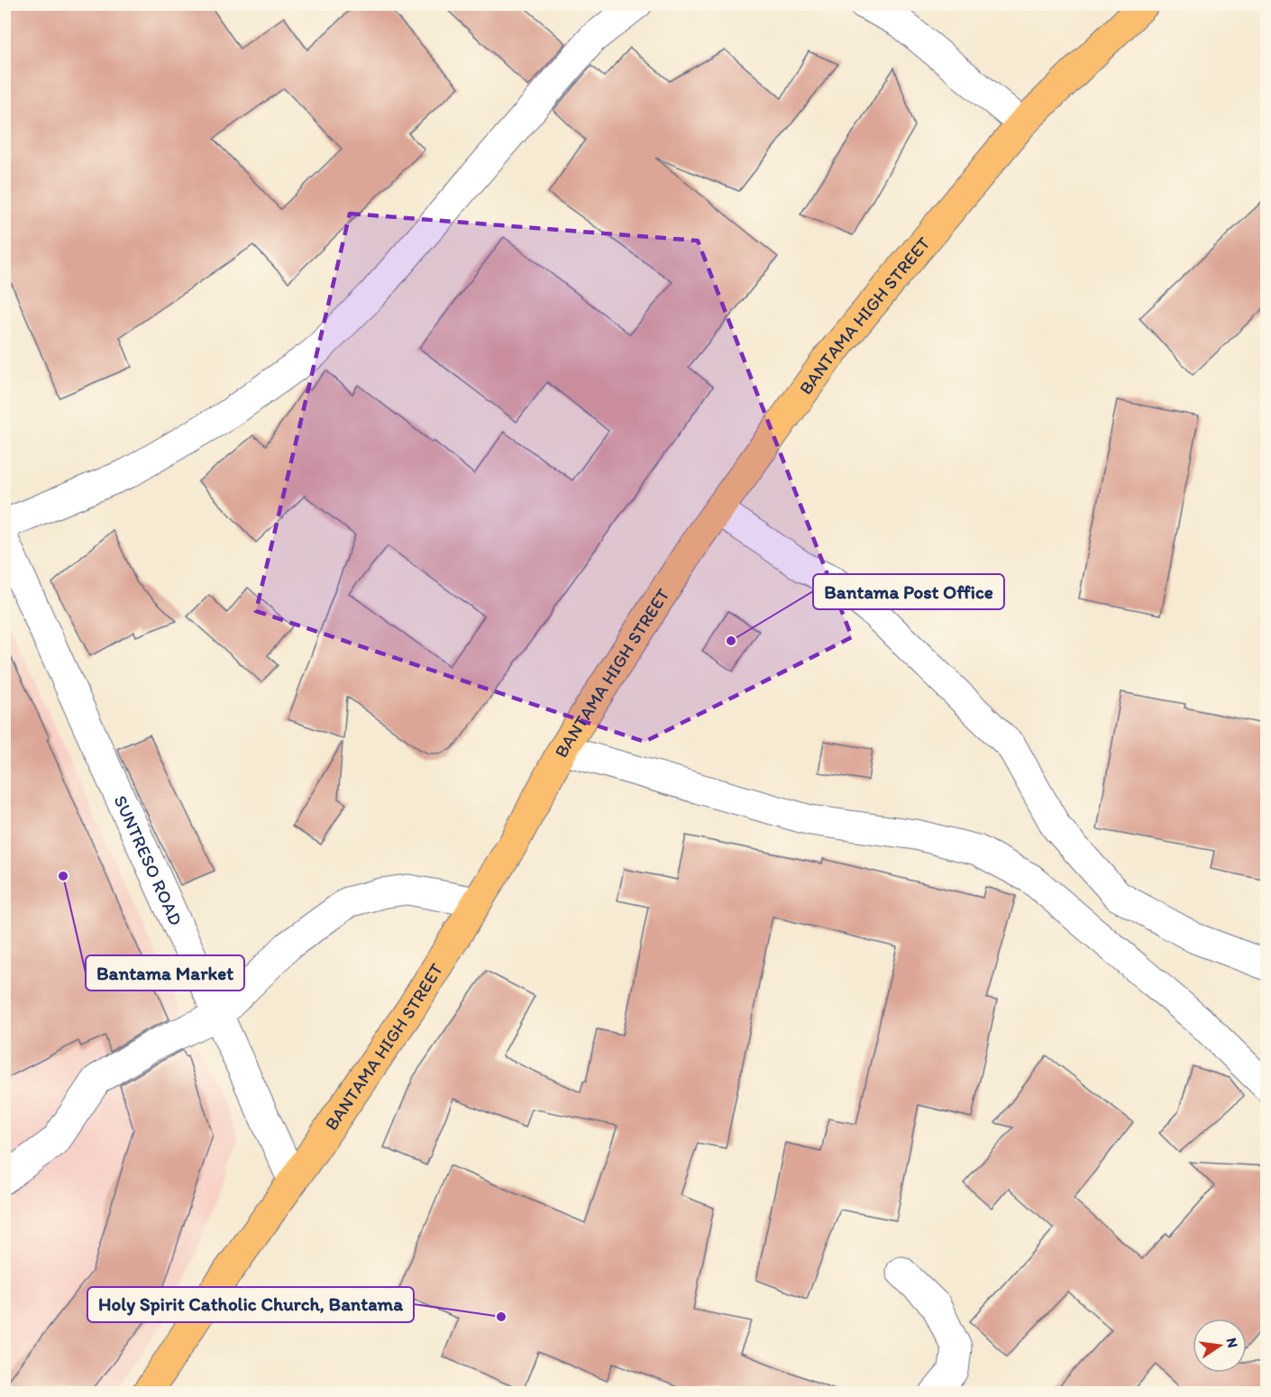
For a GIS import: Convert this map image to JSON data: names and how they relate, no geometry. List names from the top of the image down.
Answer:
{
  "streets": {
    "main road": ["BANTAMA HIGH STREET"],
    "street": ["SUNTRESO ROAD"]
  },
  "crossings": [
    ["BANTAMA HIGH STREET", "SUNTRESO ROAD"]
  ],
  "places": ["Bantama Post Office", "Bantama Market", "Holy Spirit Catholic Church, Bantama"],
  "north": "right"
}
